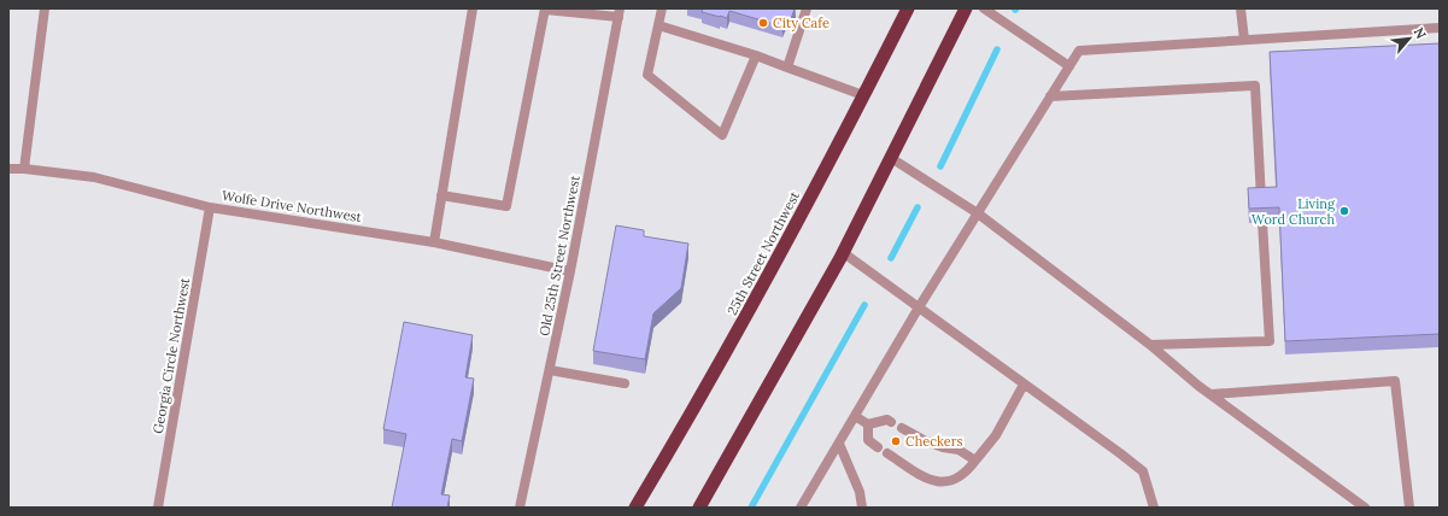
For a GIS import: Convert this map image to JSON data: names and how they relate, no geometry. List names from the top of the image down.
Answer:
{
  "streets": {
    "highway": ["25th Street Northwest"],
    "street": ["Wolfe Drive Northwest", "Old 25th Street Northwest", "Georgia Circle Northwest"]
  },
  "crossings": [
    ["Wolfe Drive Northwest", "Old 25th Street Northwest"],
    ["Wolfe Drive Northwest", "Georgia Circle Northwest"]
  ],
  "places": ["City Cafe", "Living Word Church", "Checkers"],
  "north": "top right"
}
